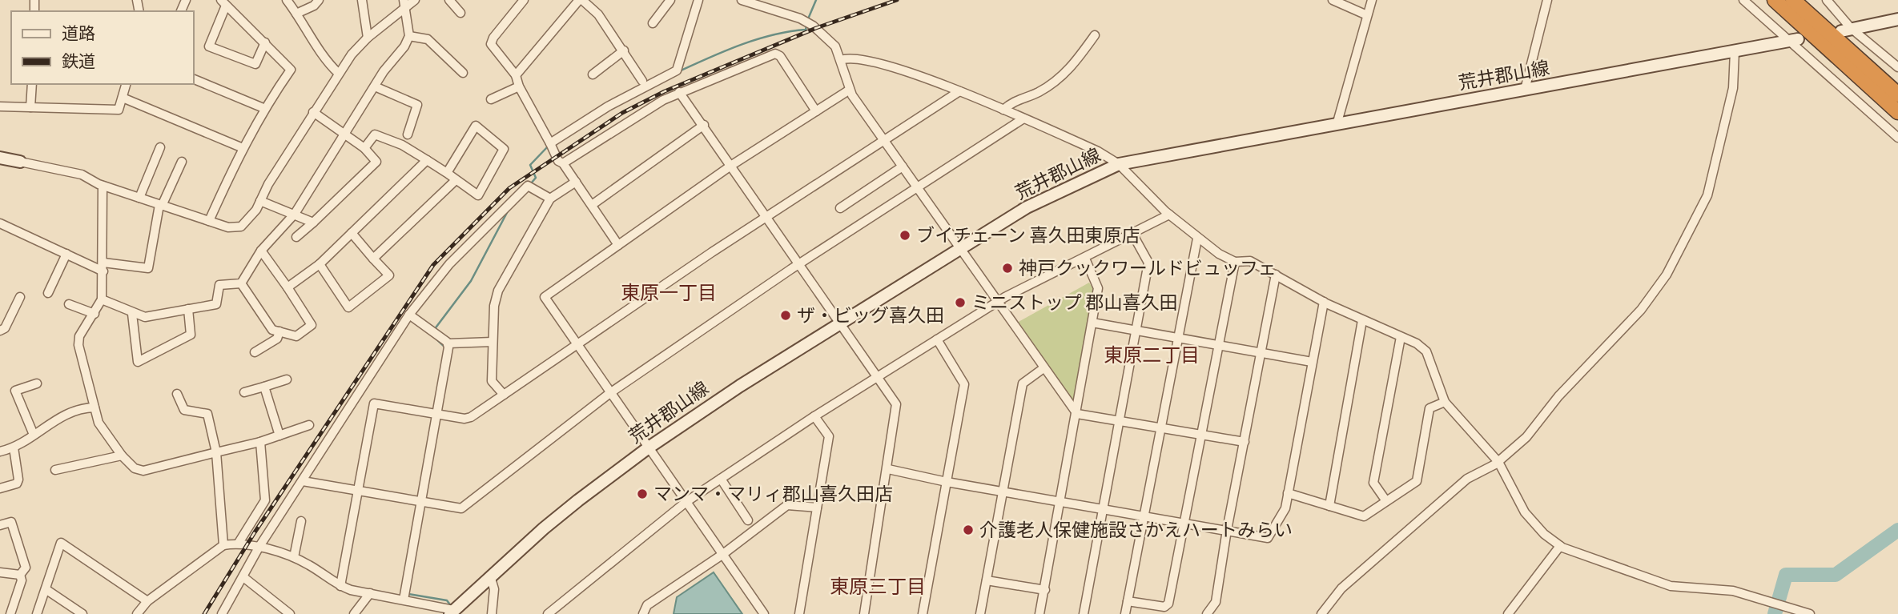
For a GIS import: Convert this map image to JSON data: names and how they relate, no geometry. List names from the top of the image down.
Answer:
{
  "streets": {
    "main road": ["荒井郡山線"]
  },
  "districts": ["東原一丁目", "東原二丁目", "東原三丁目"],
  "places": [
    "ブイチェーン 喜久田東原店",
    "神戸クックワールドビュッフェ",
    "ミニストップ 郡山喜久田",
    "ザ・ビッグ喜久田",
    "マンマ・マリィ郡山喜久田店",
    "介護老人保健施設さかえハートみらい"
  ],
  "legend": ["道路", "鉄道"]
}
